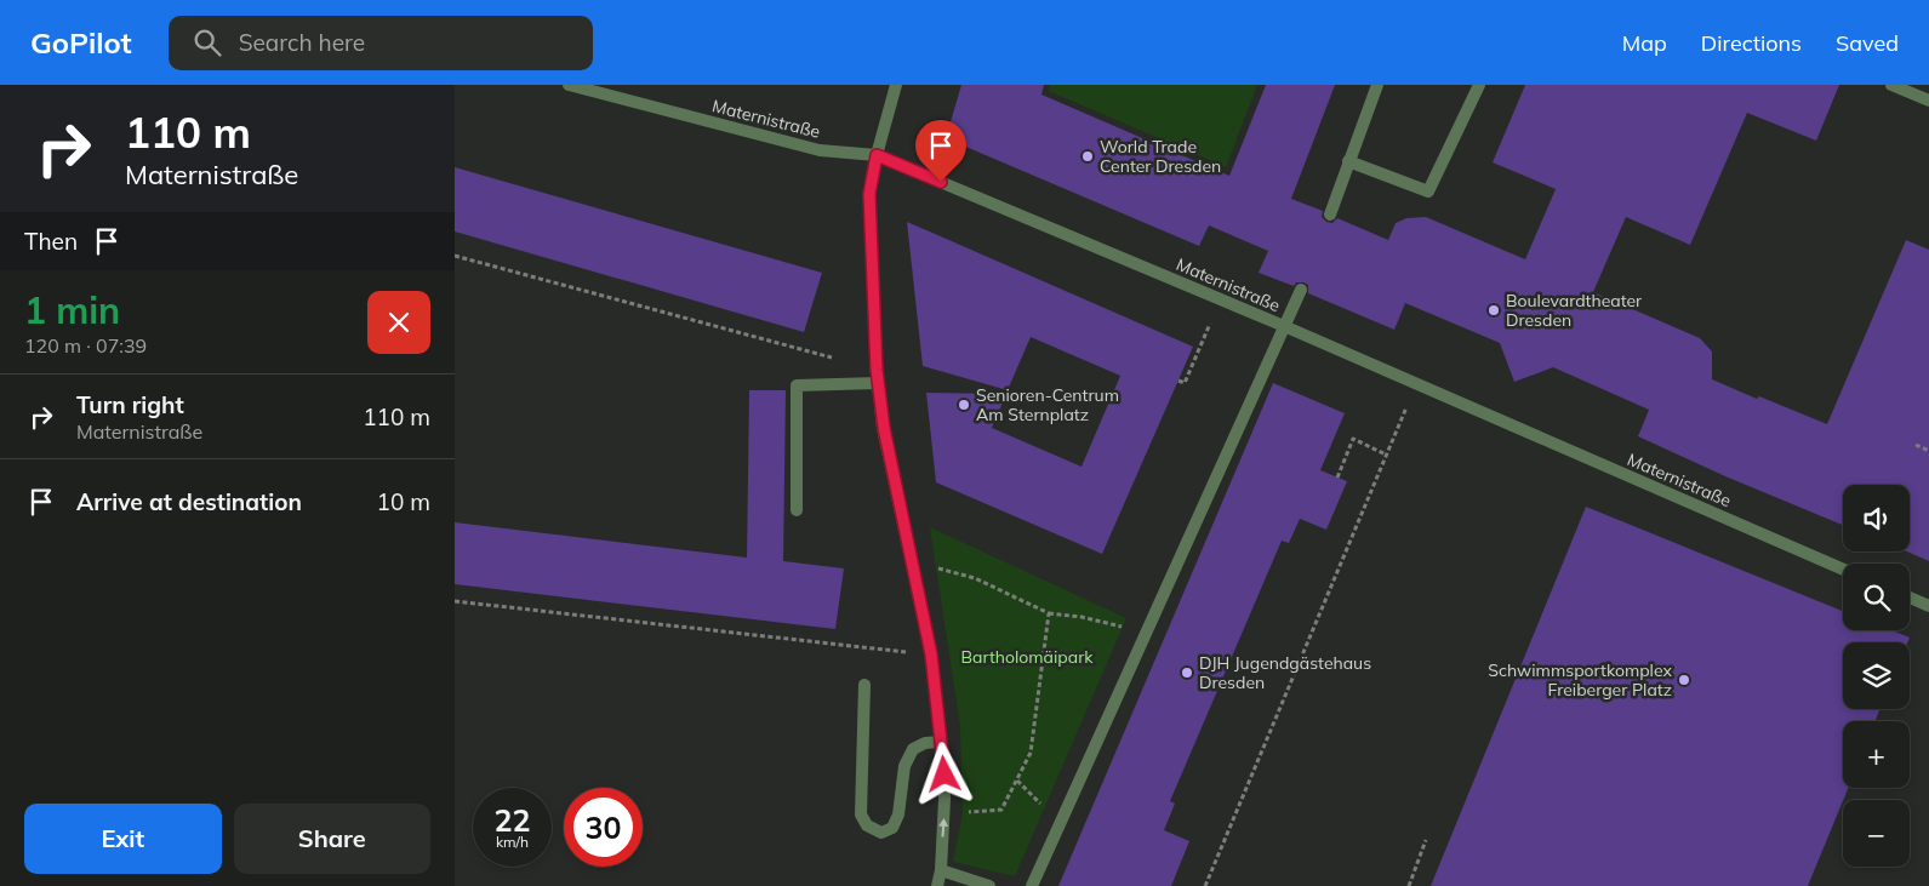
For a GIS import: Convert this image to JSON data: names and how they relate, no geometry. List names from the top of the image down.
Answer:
{
  "streets": {
    "street": ["Maternistraße"]
  },
  "parks": ["Bartholomäipark"],
  "places": [
    "World Trade Center Dresden",
    "Boulevardtheater Dresden",
    "Senioren-Centrum Am Sternplatz",
    "DJH Jugendgästehaus Dresden",
    "Schwimmsportkomplex Freiberger Platz"
  ],
  "page": {
    "header": "GoPilot",
    "search": "Search here",
    "nav": ["Map", "Directions", "Saved"],
    "turn": ["110 m", "Maternistraße"],
    "then": "Then",
    "heading": ["1 min", "120 m · 07:39"],
    "list": [
      {
        "name": "Turn right",
        "note": "Maternistraße",
        "value": "110 m"
      },
      {
        "name": "Arrive at destination",
        "value": "10 m"
      }
    ],
    "map_buttons": ["+", "−"],
    "speed": "22 km/h",
    "limit": "30",
    "buttons": ["Exit", "Share"]
  }
}
